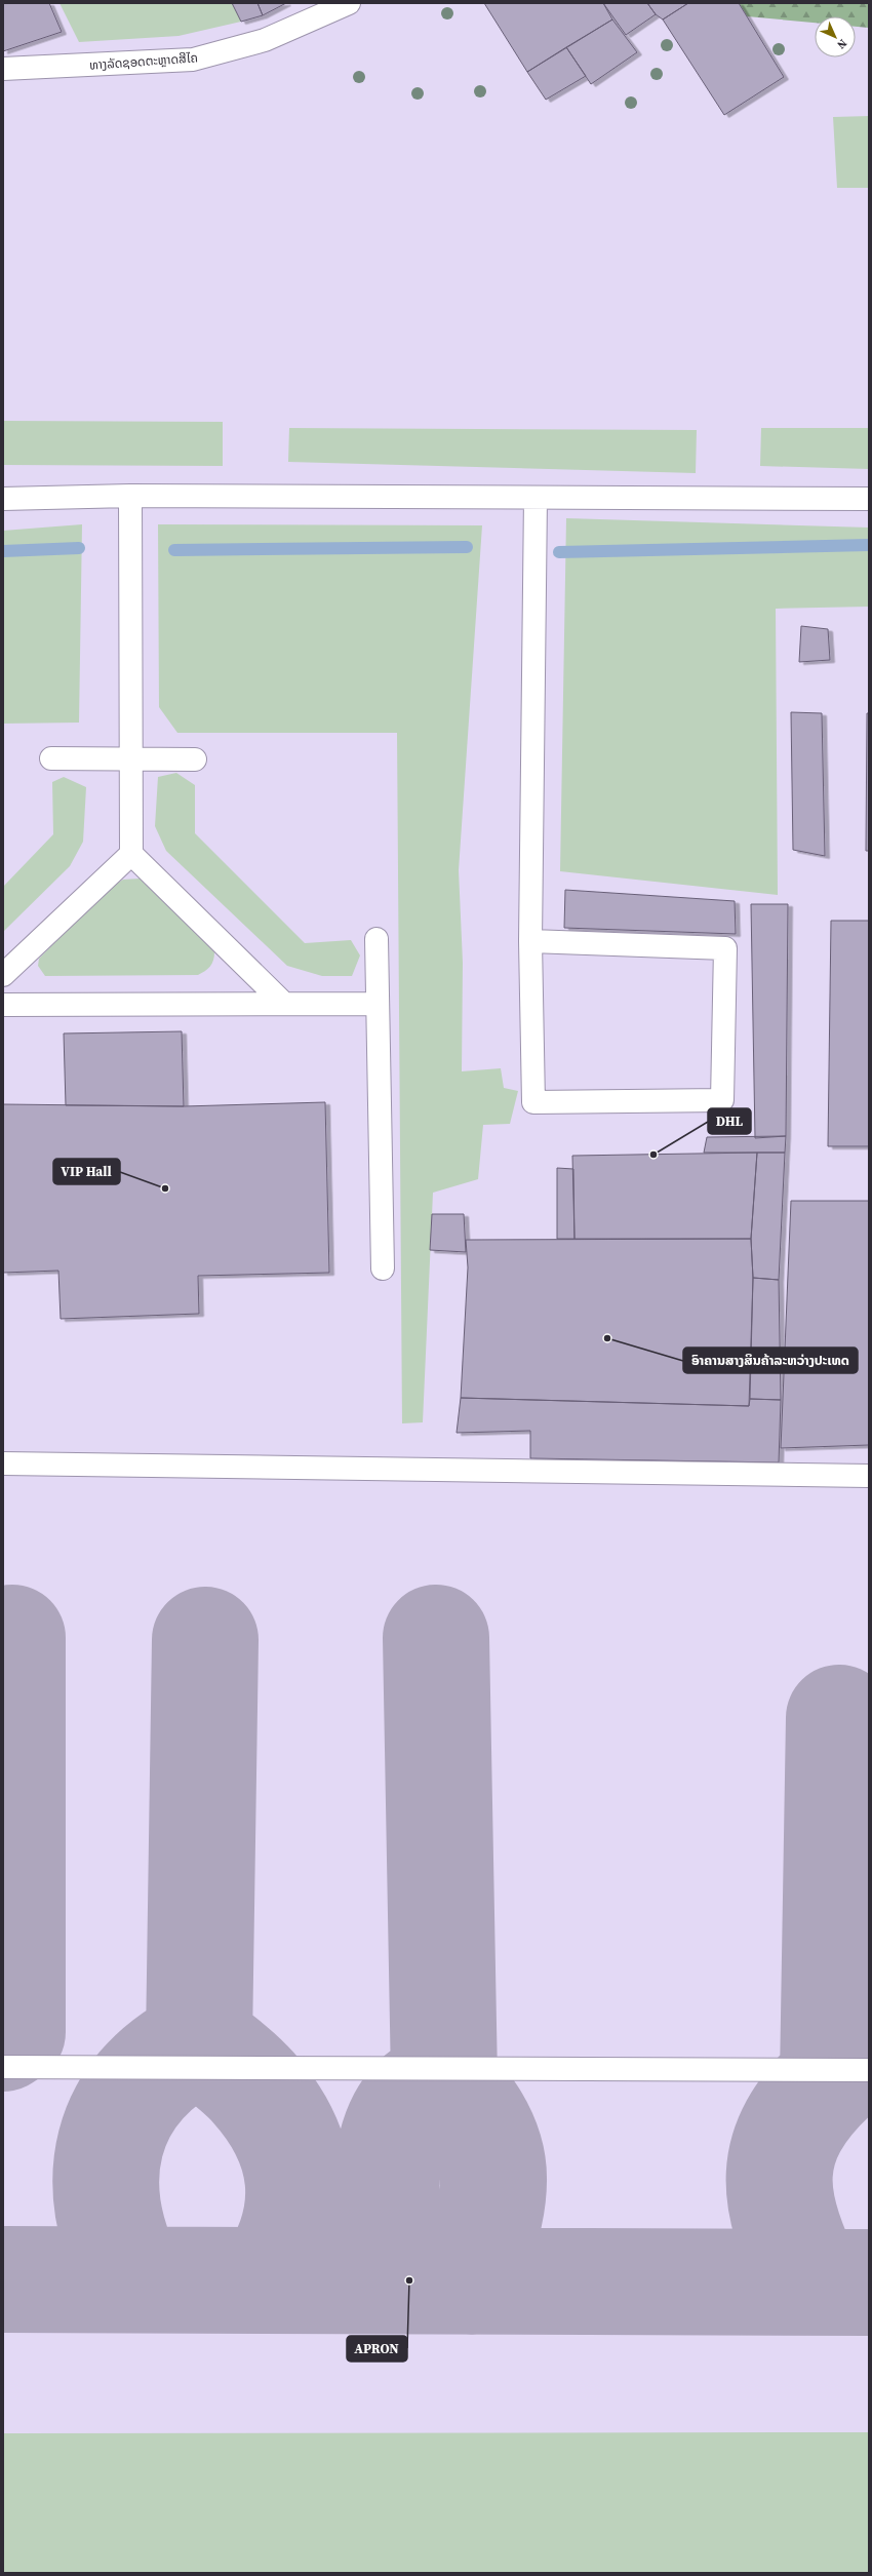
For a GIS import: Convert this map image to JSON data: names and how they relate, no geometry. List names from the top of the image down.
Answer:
{
  "streets": {
    "street": ["ທາງລັດຊອດຕະຫຼາດສີໄຄ"]
  },
  "places": [
    "DHL",
    "VIP Hall",
    "ົອາຄານສາງສິນຄ້າລະຫວ່າງປະເທດ",
    "APRON"
  ],
  "north": "bottom right"
}
